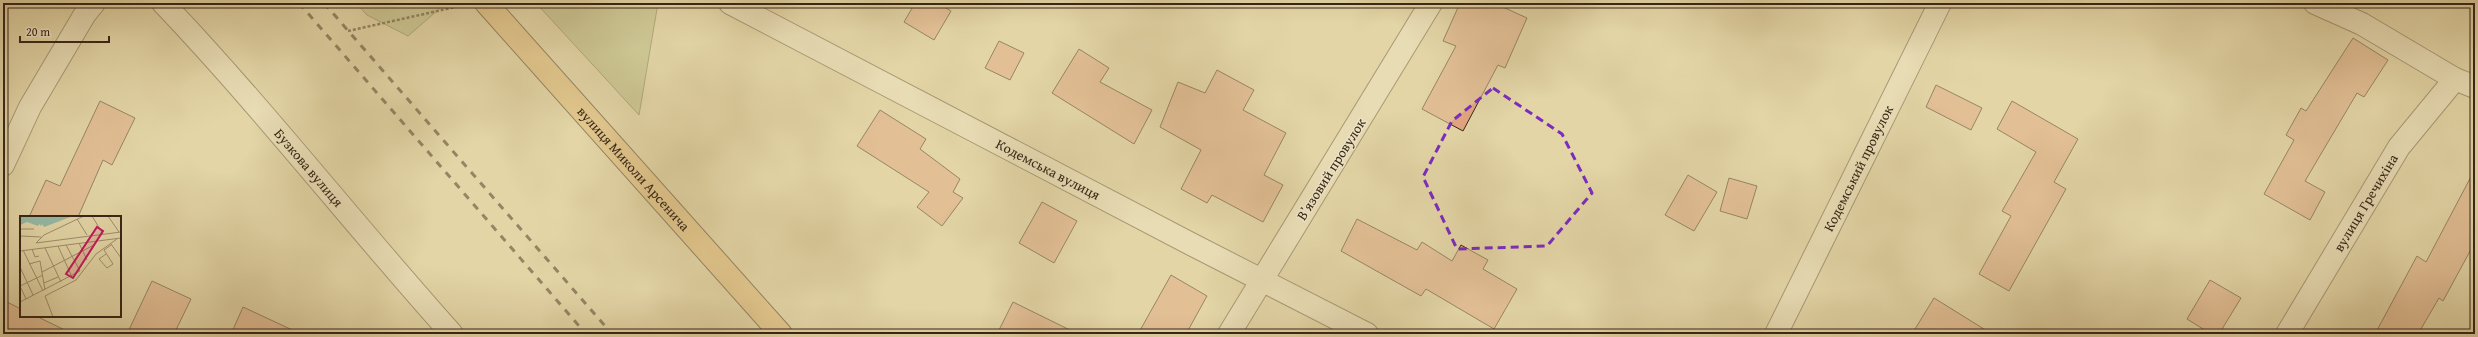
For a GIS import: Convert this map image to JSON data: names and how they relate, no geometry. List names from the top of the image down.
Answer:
{
  "streets": {
    "main road": ["вулиця Миколи Арсенича"],
    "street": [
      "Бузкова вулиця",
      "Вʼязовий провулок",
      "Кодемський провулок",
      "Кодемська вулиця",
      "вулиця Гречихіна"
    ]
  },
  "crossings": [
    ["Вʼязовий провулок", "Кодемська вулиця"]
  ],
  "scale_bar": "20 m"
}
